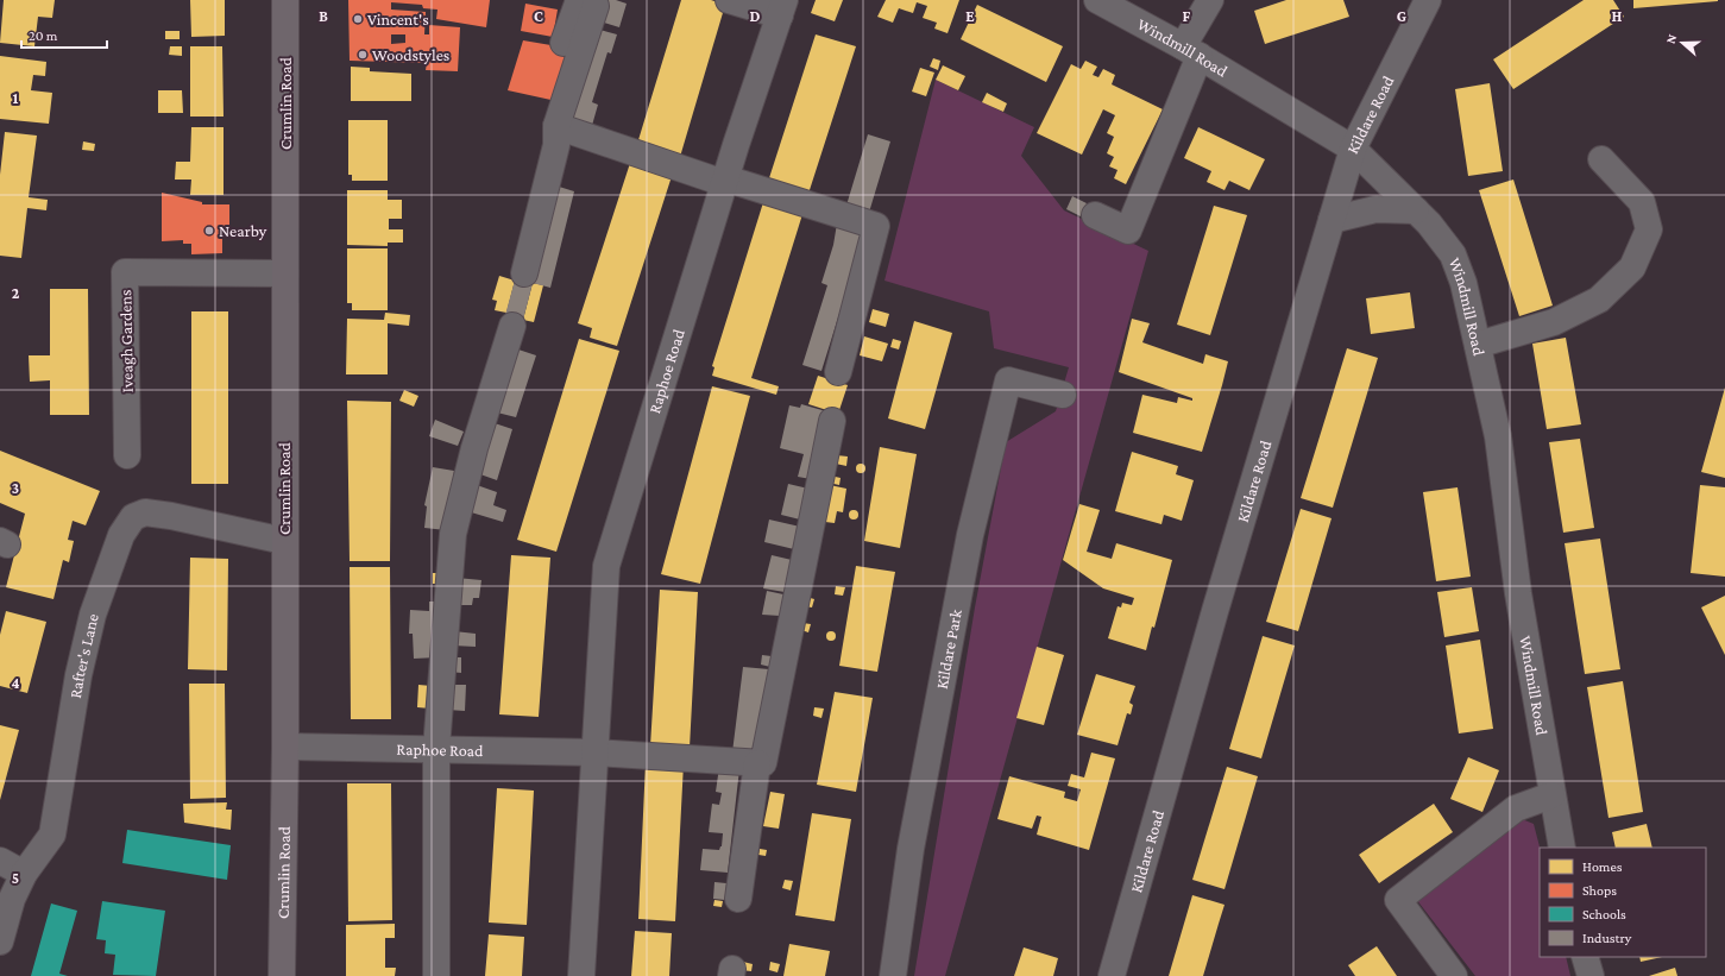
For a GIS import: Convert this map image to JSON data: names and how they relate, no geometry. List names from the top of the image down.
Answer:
{
  "streets": {
    "main road": ["Crumlin Road"],
    "street": [
      "Windmill Road",
      "Kildare Road",
      "Iveagh Gardens",
      "Raphoe Road",
      "Kildare Park",
      "Rafter's Lane"
    ]
  },
  "crossings": [
    ["Windmill Road", "Kildare Road"],
    ["Crumlin Road", "Iveagh Gardens"],
    ["Crumlin Road", "Raphoe Road"],
    ["Crumlin Road", "Rafter's Lane"]
  ],
  "places": ["Vincent's", "Woodstyles", "Nearby"],
  "legend": [
    "Homes",
    "Shops",
    "Schools",
    "Industry"
  ],
  "scale_bar": "20 m",
  "north": "left",
  "grid": {
    "columns": [
      "B",
      "C",
      "D",
      "E",
      "F",
      "G",
      "H"
    ],
    "rows": [
      "1",
      "2",
      "3",
      "4",
      "5"
    ]
  }
}
